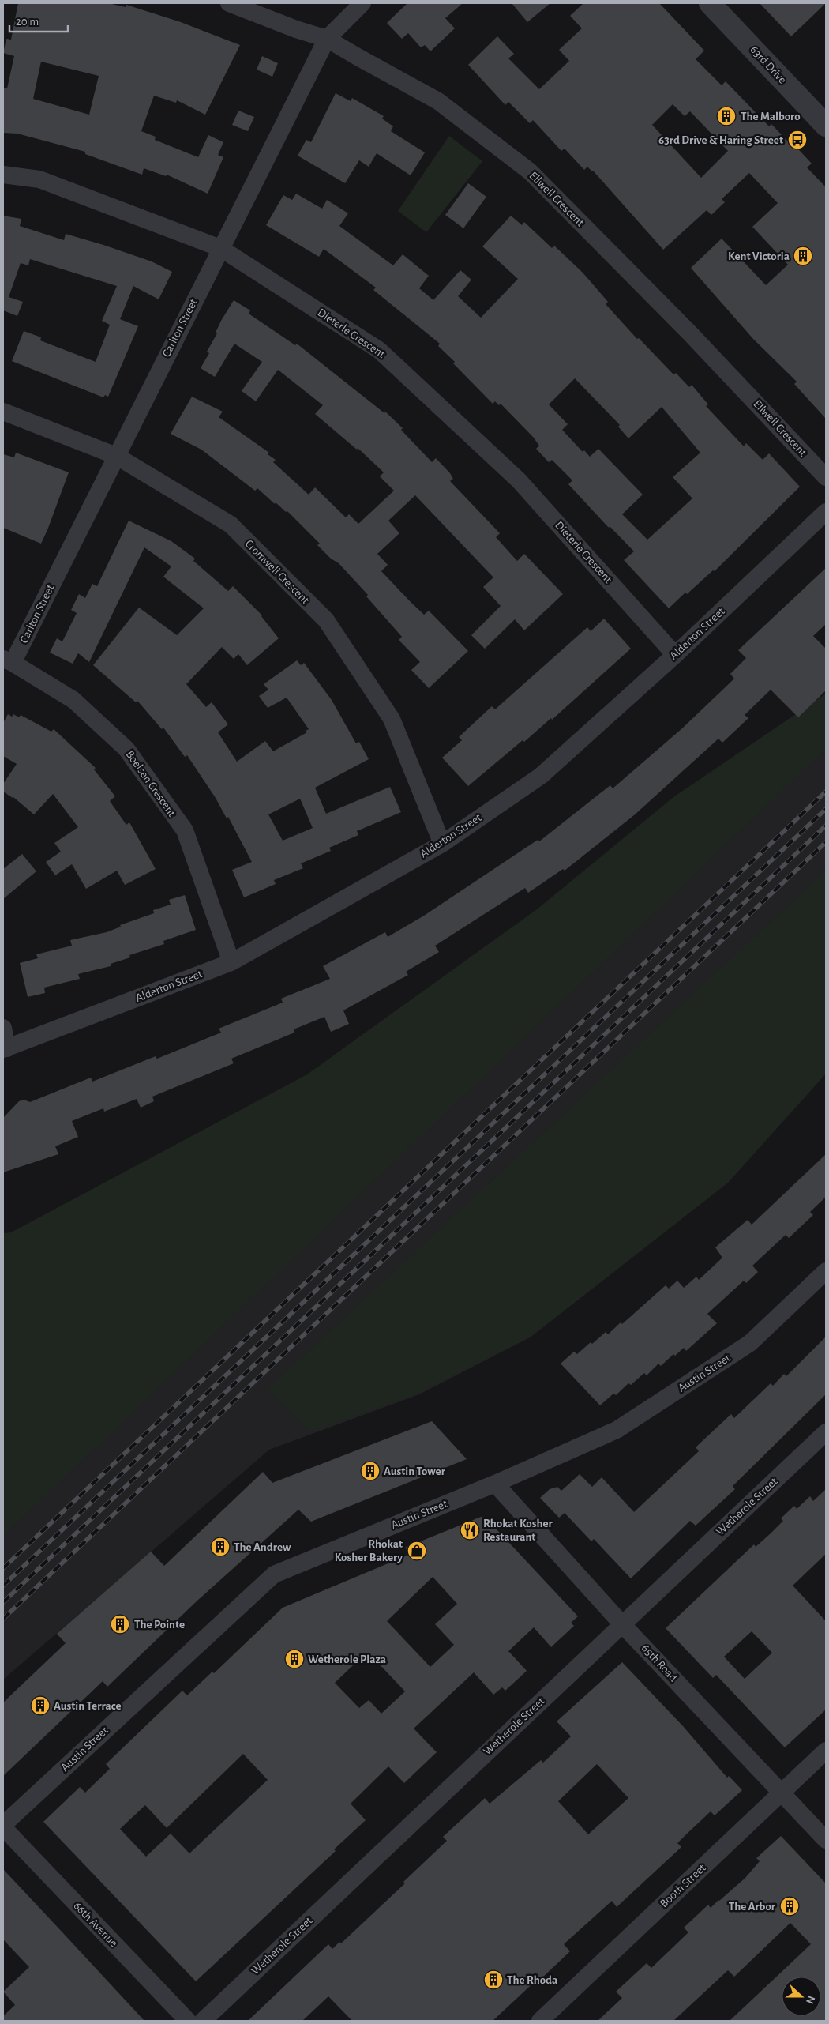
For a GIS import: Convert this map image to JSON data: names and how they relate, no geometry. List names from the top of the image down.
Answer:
{
  "streets": {
    "street": [
      "63rd Drive",
      "Ellwell Crescent",
      "Carlton Street",
      "Dieterle Crescent",
      "Cromwell Crescent",
      "Alderton Street",
      "Boelsen Crescent",
      "Austin Street",
      "Wetherole Street",
      "65th Road",
      "Booth Street",
      "66th Avenue"
    ]
  },
  "crossings": [
    ["Ellwell Crescent", "Carlton Street"],
    ["Carlton Street", "Dieterle Crescent"],
    ["Carlton Street", "Cromwell Crescent"],
    ["Carlton Street", "Boelsen Crescent"],
    ["Dieterle Crescent", "Alderton Street"],
    ["Cromwell Crescent", "Alderton Street"],
    ["Alderton Street", "Boelsen Crescent"],
    ["Austin Street", "65th Road"],
    ["Austin Street", "66th Avenue"],
    ["Wetherole Street", "65th Road"],
    ["65th Road", "Booth Street"]
  ],
  "places": {
    "building": [
      "The Malboro",
      "Kent Victoria",
      "Austin Tower",
      "The Andrew",
      "The Pointe",
      "Wetherole Plaza",
      "Austin Terrace",
      "The Arbor",
      "The Rhoda"
    ],
    "bus stop": ["63rd Drive & Haring Street"],
    "restaurant": ["Rhokat Kosher Restaurant"],
    "shop": ["Rhokat Kosher Bakery"]
  },
  "scale_bar": "20 m",
  "north": "right"
}
